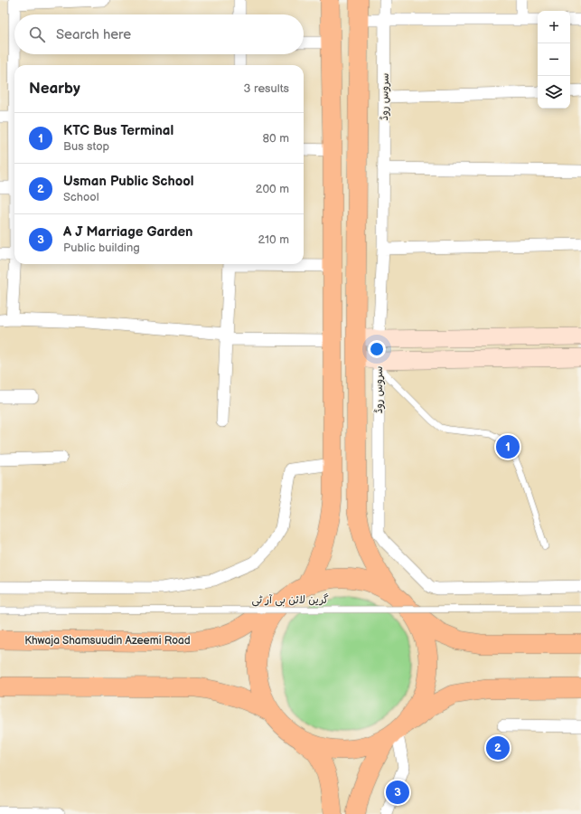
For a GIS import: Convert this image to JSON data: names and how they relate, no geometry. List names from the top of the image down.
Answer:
{
  "streets": {
    "main road": ["Khwaja Shamsuudin Azeemi Road"],
    "street": ["سروس روڈ"],
    "lane": ["گرین لائن بی آر ٹی"]
  },
  "page": {
    "map_buttons": ["+", "−"],
    "search": "Search here",
    "heading": ["Nearby", "3 results"],
    "list": [
      {
        "mark": "1",
        "name": "KTC Bus Terminal",
        "note": "Bus stop",
        "value": "80 m"
      },
      {
        "mark": "2",
        "name": "Usman Public School",
        "note": "School",
        "value": "200 m"
      },
      {
        "mark": "3",
        "name": "A J Marriage Garden",
        "note": "Public building",
        "value": "210 m"
      }
    ],
    "pins": ["1", "2", "3"]
  }
}
